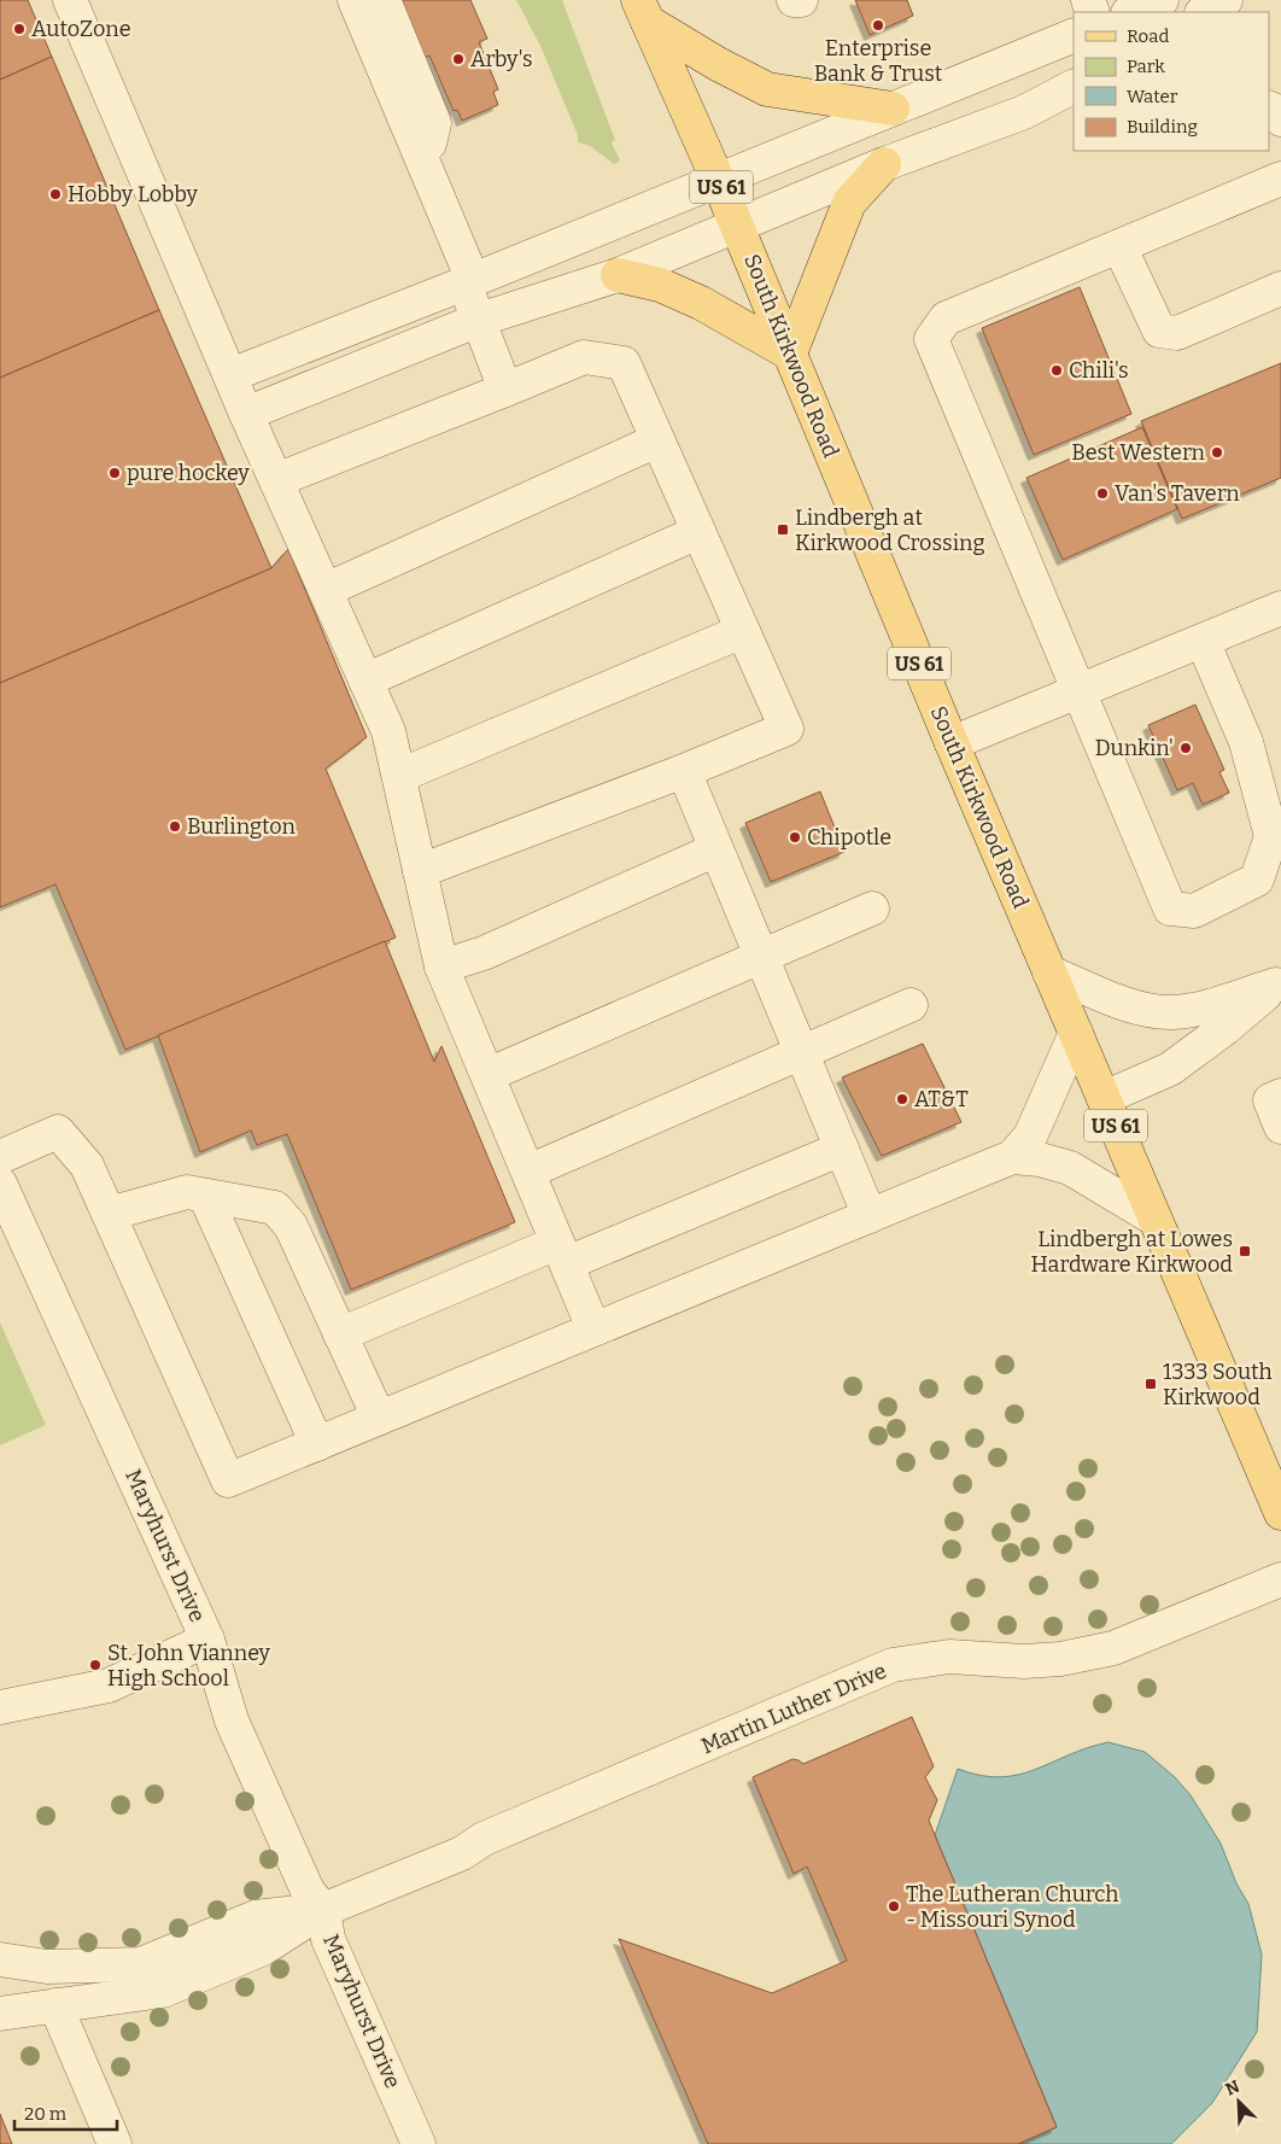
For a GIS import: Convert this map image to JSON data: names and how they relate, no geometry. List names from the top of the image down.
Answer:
{
  "streets": {
    "main road": ["US 61", "South Kirkwood Road"],
    "street": ["Maryhurst Drive", "Martin Luther Drive"]
  },
  "crossings": [
    ["Maryhurst Drive", "Martin Luther Drive"]
  ],
  "places": {
    "other": [
      "Enterprise Bank & Trust",
      "AutoZone",
      "Arby's",
      "Hobby Lobby",
      "Chili's",
      "Best Western",
      "pure hockey",
      "Van's Tavern",
      "Dunkin'",
      "Burlington",
      "Chipotle",
      "AT&T",
      "St. John Vianney High School",
      "The Lutheran Church - Missouri Synod"
    ],
    "transit": ["Lindbergh at Kirkwood Crossing", "Lindbergh at Lowes Hardware Kirkwood", "1333 South Kirkwood"]
  },
  "legend": [
    "Road",
    "Park",
    "Water",
    "Building"
  ],
  "scale_bar": "20 m",
  "north": "top left"
}
